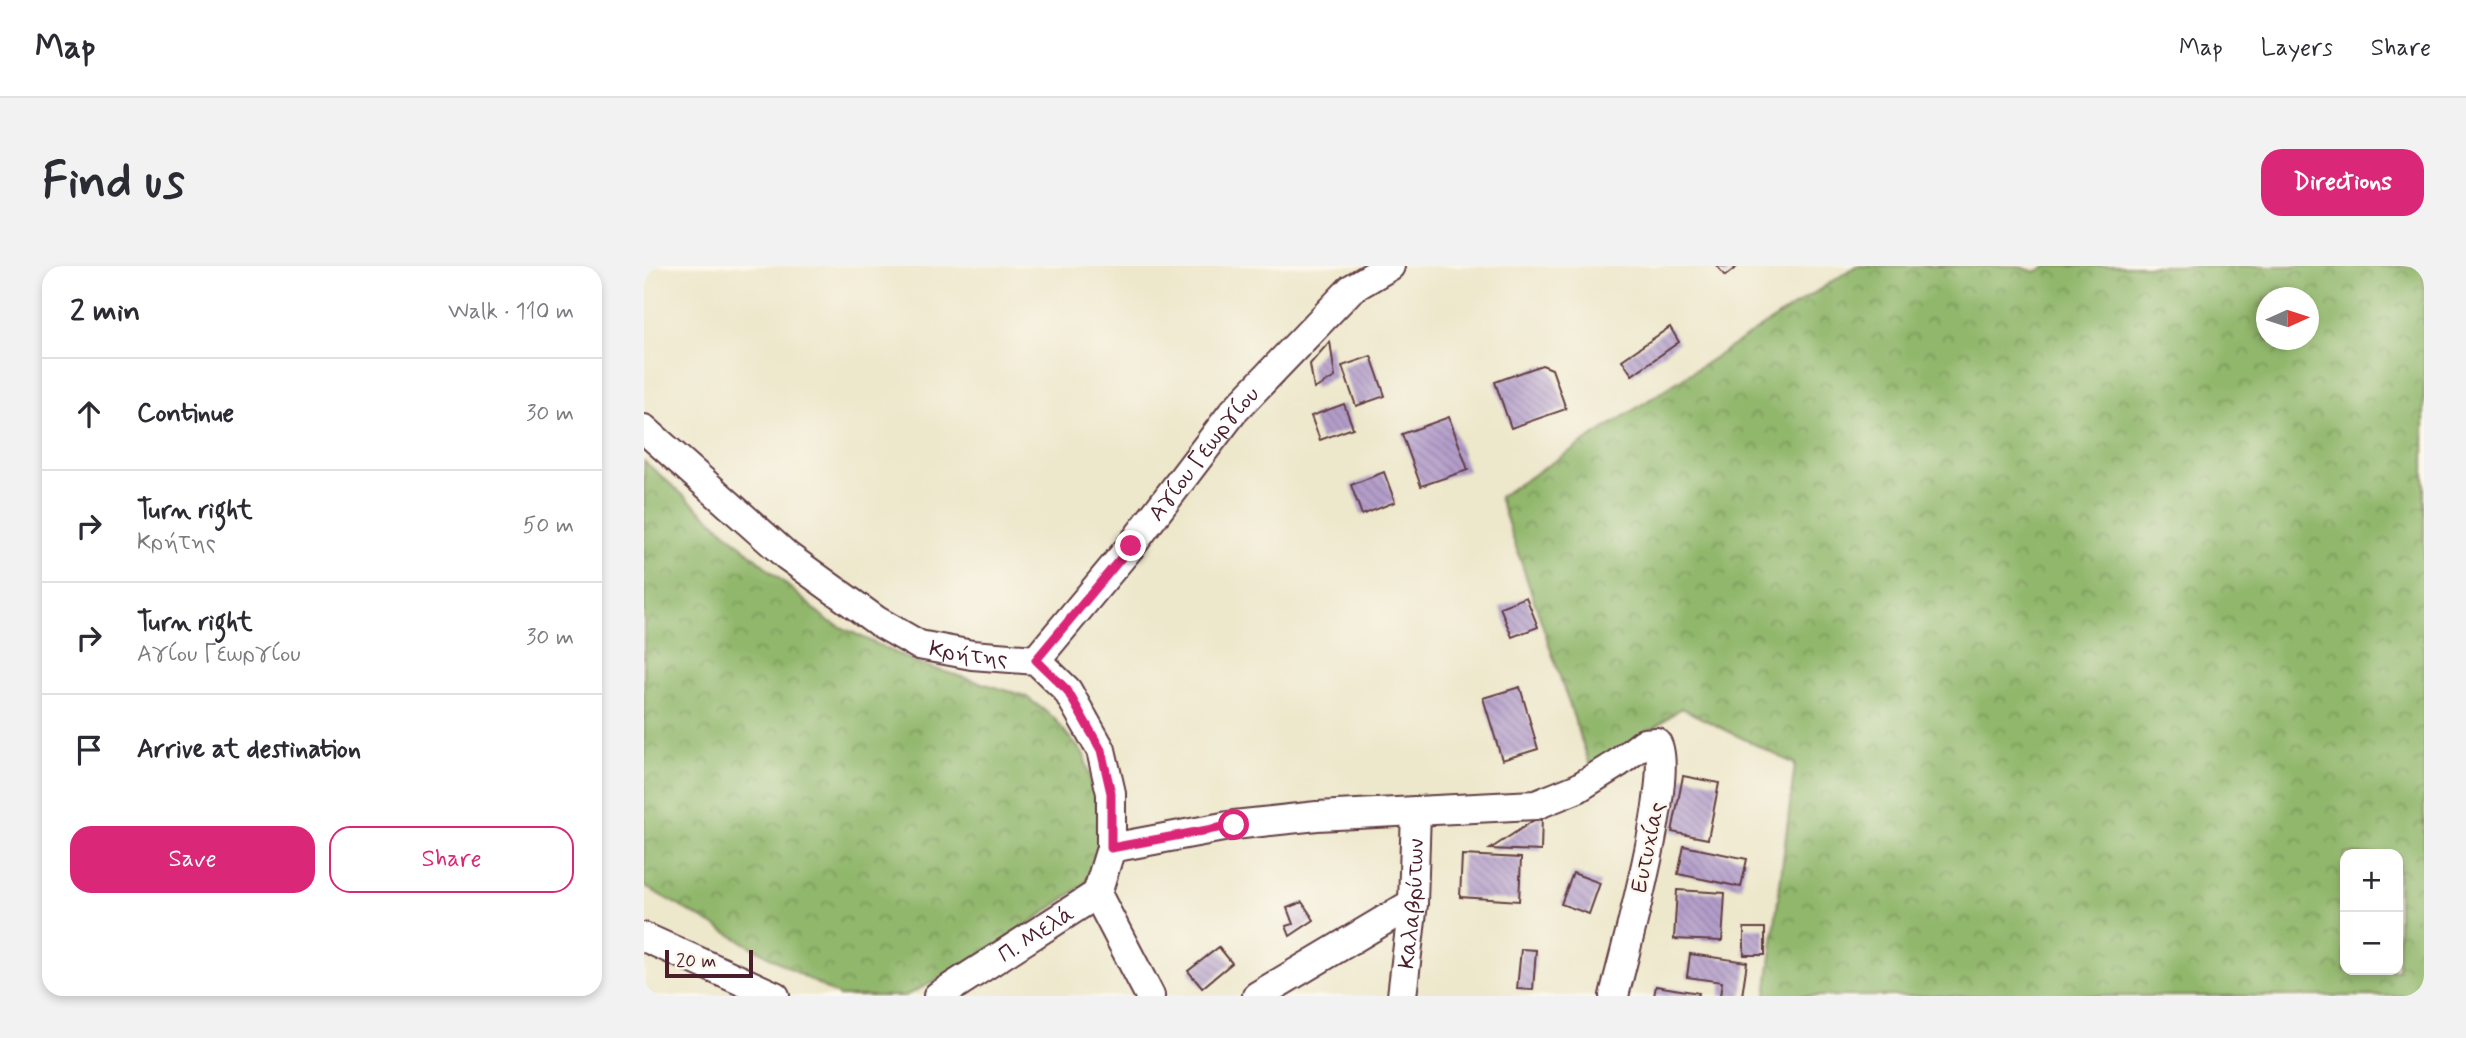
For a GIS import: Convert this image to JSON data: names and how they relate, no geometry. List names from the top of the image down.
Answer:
{
  "streets": {
    "street": [
      "Αγίου Γεωργίου",
      "Κρήτης",
      "Ευτυχίας",
      "Καλαβρύτων",
      "Π. Μελά"
    ]
  },
  "crossings": [
    ["Αγίου Γεωργίου", "Κρήτης"],
    ["Κρήτης", "Π. Μελά"],
    ["Ευτυχίας", "Καλαβρύτων"]
  ],
  "scale_bar": "20 m",
  "north": "right",
  "page": {
    "header": "Map",
    "nav": ["Map", "Layers", "Share"],
    "buttons": [
      "Directions",
      ["Save", "Share"]
    ],
    "title": "Find us",
    "heading": ["2 min", "Walk · 110 m"],
    "list": [
      ["Continue", "30 m"],
      ["Turn right", "Κρήτης", "50 m"],
      ["Turn right", "Αγίου Γεωργίου", "30 m"],
      "Arrive at destination"
    ],
    "map_buttons": ["+", "−"],
    "scale": "20 m"
  }
}
